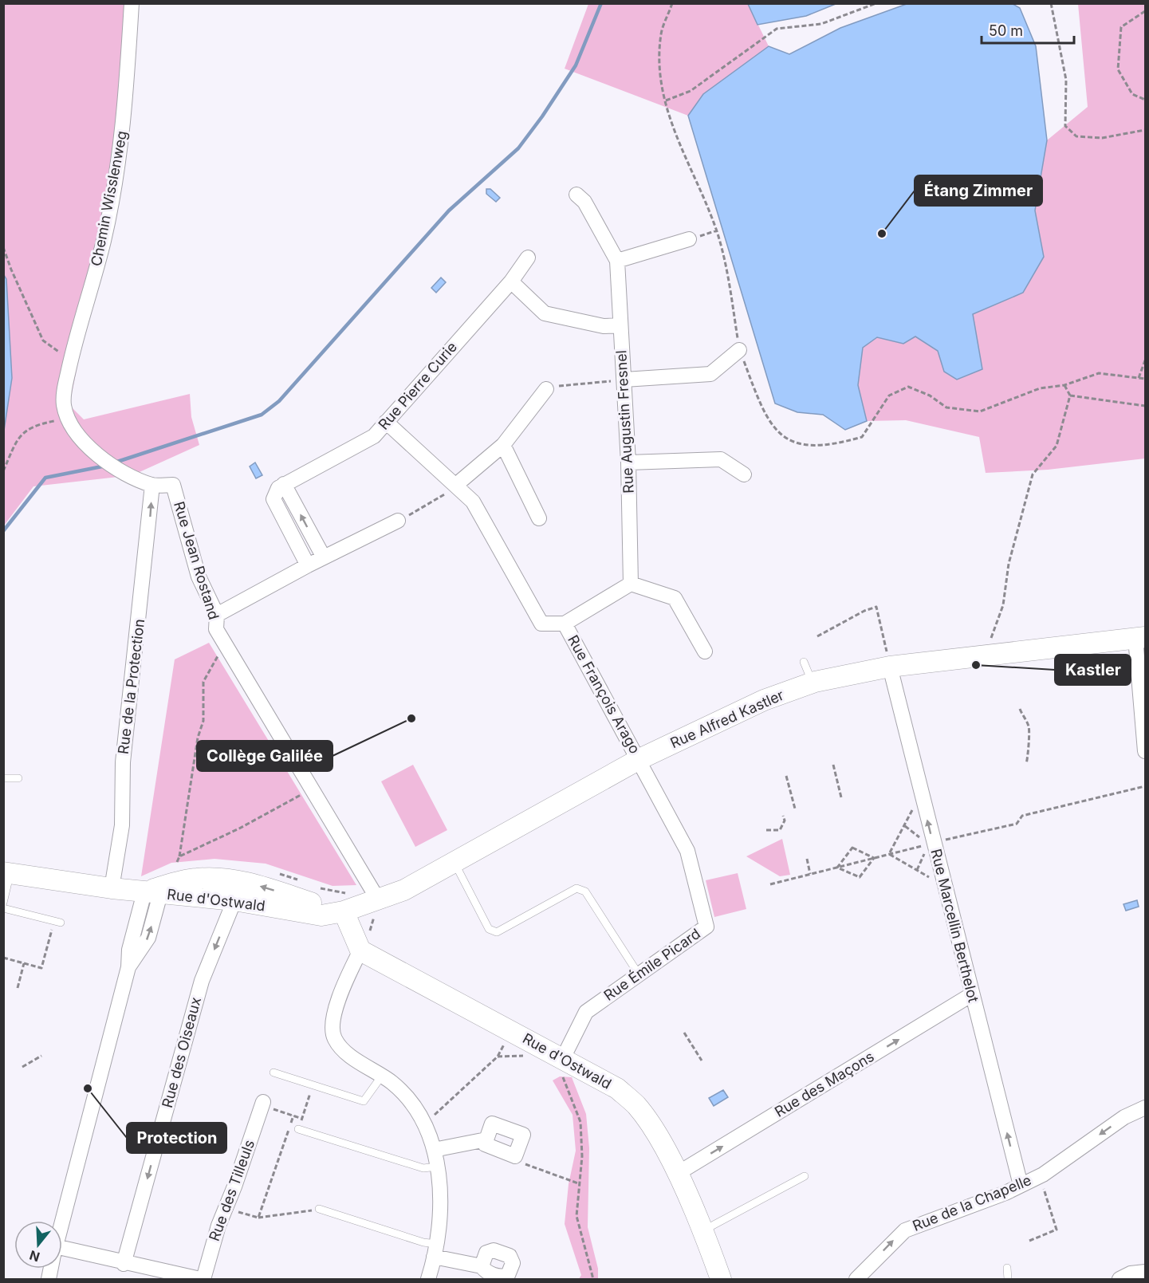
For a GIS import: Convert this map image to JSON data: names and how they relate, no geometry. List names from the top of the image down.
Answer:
{
  "streets": {
    "main road": ["Rue Alfred Kastler", "Rue d'Ostwald"],
    "street": [
      "Chemin Wisslenweg",
      "Rue Pierre Curie",
      "Rue Augustin Fresnel",
      "Rue Jean Rostand",
      "Rue de la Protection",
      "Rue François Arago",
      "Rue Marcellin Berthelot",
      "Rue Émile Picard",
      "Rue des Oiseaux",
      "Rue des Maçons",
      "Rue des Tilleuls",
      "Rue de la Chapelle"
    ]
  },
  "crossings": [
    ["Rue Pierre Curie", "Rue François Arago"],
    ["Rue Jean Rostand", "Rue de la Protection"],
    ["Rue Jean Rostand", "Rue Alfred Kastler"],
    ["Rue de la Protection", "Rue d'Ostwald"],
    ["Rue François Arago", "Rue Alfred Kastler"],
    ["Rue François Arago", "Rue Émile Picard"],
    ["Rue Alfred Kastler", "Rue d'Ostwald"],
    ["Rue Alfred Kastler", "Rue Marcellin Berthelot"],
    ["Rue Alfred Kastler", "Rue Émile Picard"],
    ["Rue d'Ostwald", "Rue Émile Picard"],
    ["Rue d'Ostwald", "Rue des Oiseaux"],
    ["Rue d'Ostwald", "Rue des Maçons"],
    ["Rue Marcellin Berthelot", "Rue des Maçons"],
    ["Rue Marcellin Berthelot", "Rue de la Chapelle"]
  ],
  "one_way": ["Rue de la Protection", "Rue Marcellin Berthelot", "Rue des Maçons"],
  "places": [
    "Étang Zimmer",
    "Kastler",
    "Collège Galilée",
    "Protection"
  ],
  "scale_bar": "50 m",
  "north": "bottom"
}
